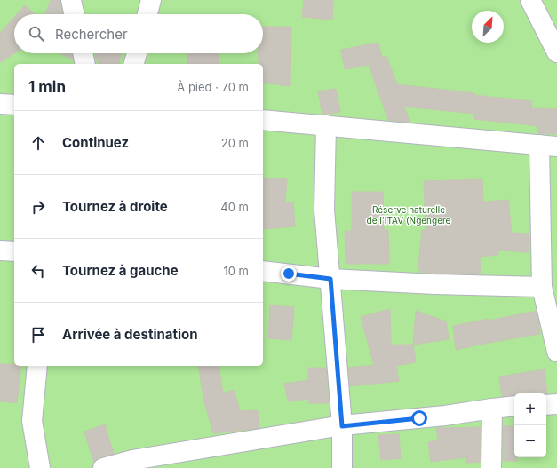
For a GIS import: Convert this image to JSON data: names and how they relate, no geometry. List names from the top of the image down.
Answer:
{
  "parks": ["Réserve naturelle de l'ITAV (Ngengere"],
  "north": "top right",
  "page": {
    "search": "Rechercher",
    "heading": ["1 min", "À pied · 70 m"],
    "list": [
      ["Continuez", "20 m"],
      ["Tournez à droite", "40 m"],
      ["Tournez à gauche", "10 m"],
      "Arrivée à destination"
    ],
    "map_buttons": ["+", "−"]
  }
}
